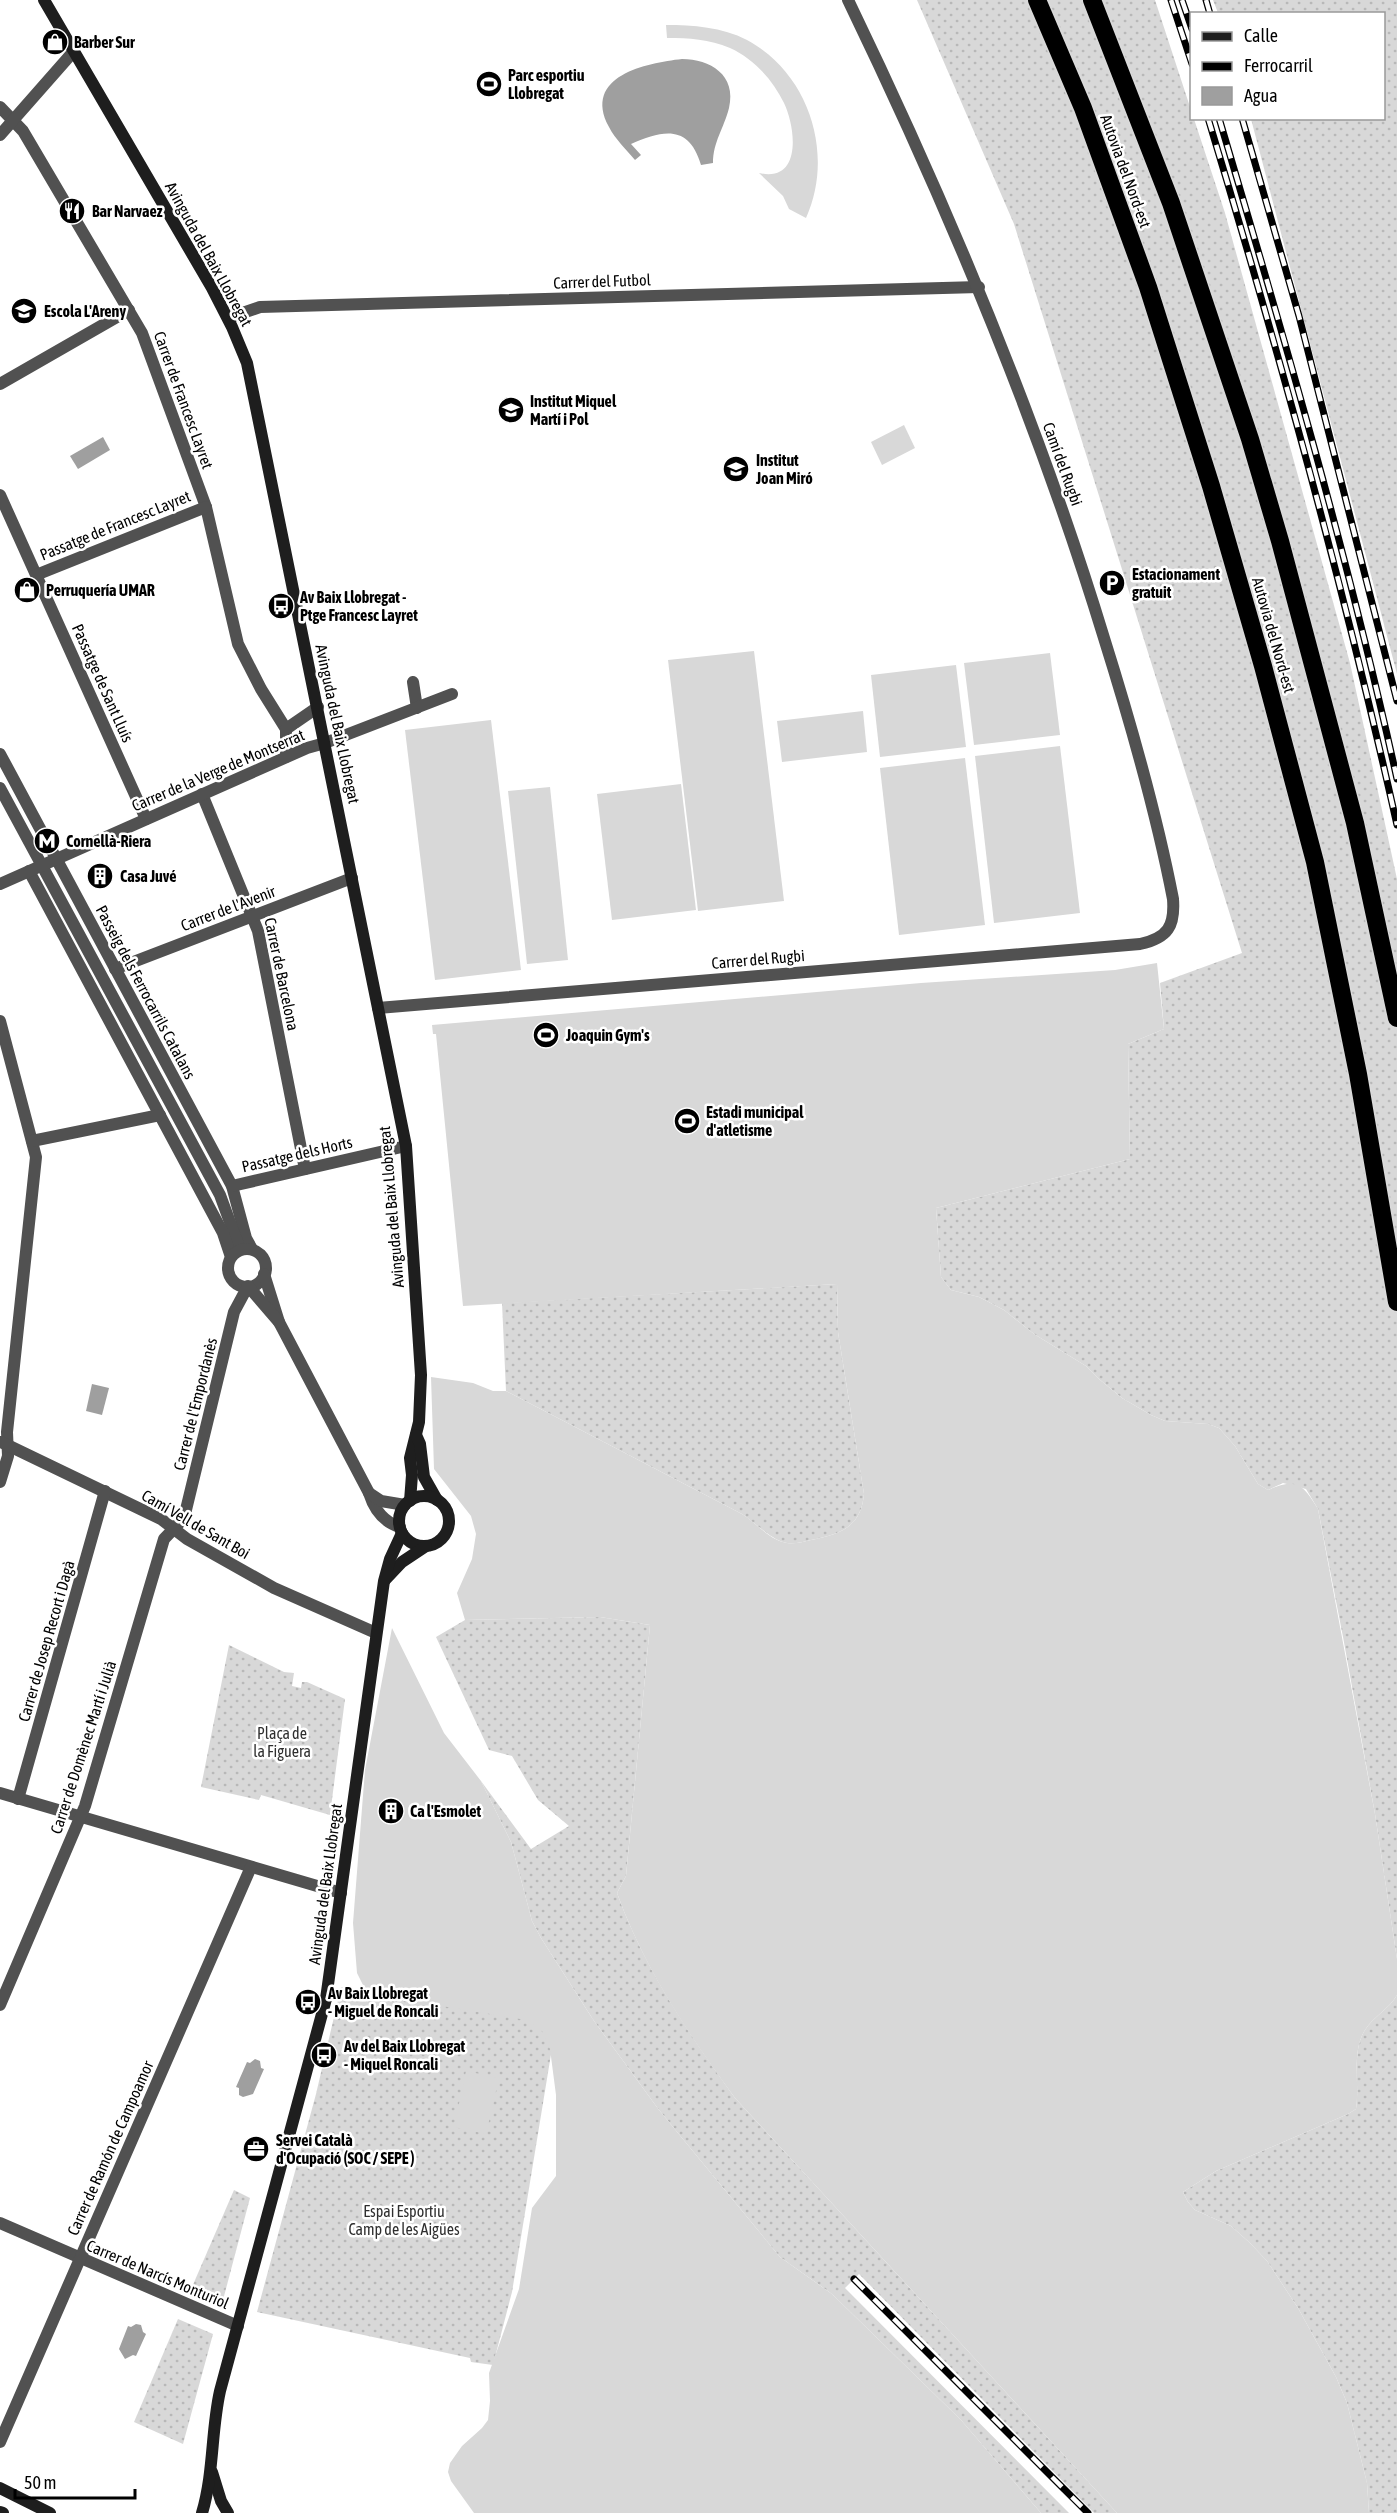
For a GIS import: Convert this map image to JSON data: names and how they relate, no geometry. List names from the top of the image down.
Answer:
{
  "streets": {
    "highway": ["Autovia del Nord-est"],
    "main road": ["Avinguda del Baix Llobregat"],
    "street": [
      "Carrer del Futbol",
      "Carrer de Francesc Layret",
      "Camí del Rugbi",
      "Passatge de Francesc Layret",
      "Passatge de Sant Lluís",
      "Carrer de la Verge de Montserrat",
      "Carrer de l'Avenir",
      "Carrer del Rugbi",
      "Carrer de Barcelona",
      "Passeig dels Ferrocarrils Catalans",
      "Passatge dels Horts",
      "Carrer de l'Empordanès",
      "Camí Vell de Sant Boi",
      "Carrer de Josep Recort i Dagà",
      "Carrer de Domènec Martí i Julià",
      "Carrer de Ramón de Campoamor",
      "Carrer de Narcís Monturiol"
    ]
  },
  "crossings": [
    ["Avinguda del Baix Llobregat", "Carrer del Futbol"],
    ["Avinguda del Baix Llobregat", "Carrer de la Verge de Montserrat"],
    ["Avinguda del Baix Llobregat", "Carrer de l'Avenir"],
    ["Avinguda del Baix Llobregat", "Carrer del Rugbi"],
    ["Avinguda del Baix Llobregat", "Passatge dels Horts"],
    ["Avinguda del Baix Llobregat", "Camí Vell de Sant Boi"],
    ["Avinguda del Baix Llobregat", "Carrer de Narcís Monturiol"],
    ["Carrer del Futbol", "Camí del Rugbi"],
    ["Carrer de Francesc Layret", "Passatge de Francesc Layret"],
    ["Camí del Rugbi", "Carrer del Rugbi"],
    ["Passatge de Francesc Layret", "Passatge de Sant Lluís"],
    ["Passatge de Sant Lluís", "Carrer de la Verge de Montserrat"],
    ["Carrer de la Verge de Montserrat", "Carrer de Barcelona"],
    ["Carrer de la Verge de Montserrat", "Passeig dels Ferrocarrils Catalans"],
    ["Carrer de l'Avenir", "Carrer de Barcelona"],
    ["Carrer de l'Avenir", "Passeig dels Ferrocarrils Catalans"],
    ["Carrer de Barcelona", "Passatge dels Horts"],
    ["Passeig dels Ferrocarrils Catalans", "Passatge dels Horts"],
    ["Passeig dels Ferrocarrils Catalans", "Carrer de l'Empordanès"],
    ["Carrer de l'Empordanès", "Camí Vell de Sant Boi"],
    ["Carrer de l'Empordanès", "Carrer de Domènec Martí i Julià"],
    ["Camí Vell de Sant Boi", "Carrer de Josep Recort i Dagà"],
    ["Camí Vell de Sant Boi", "Carrer de Domènec Martí i Julià"],
    ["Carrer de Ramón de Campoamor", "Carrer de Narcís Monturiol"]
  ],
  "parks": ["Plaça de la Figuera", "Espai Esportiu Camp de les Aigües"],
  "places": {
    "shop": ["Barber Sur", "Perruquería UMAR"],
    "sports": ["Parc esportiu Llobregat", "Joaquin Gym's", "Estadi municipal d'atletisme"],
    "restaurant": ["Bar Narvaez"],
    "school or university": ["Escola L'Areny", "Institut Miquel Martí i Pol", "Institut Joan Miró"],
    "parking": ["Estacionament gratuit"],
    "bus stop": ["Av Baix Llobregat - Ptge Francesc Layret", "Av Baix Llobregat - Miguel de Roncali", "Av del Baix Llobregat - Miquel Roncali"],
    "metro station": ["Cornellà-Riera"],
    "building": ["Casa Juvé", "Ca l'Esmolet"],
    "office": ["Servei Català d'Ocupació (SOC / SEPE )"]
  },
  "legend": ["Calle", "Ferrocarril", "Agua"],
  "scale_bar": "50 m"
}
